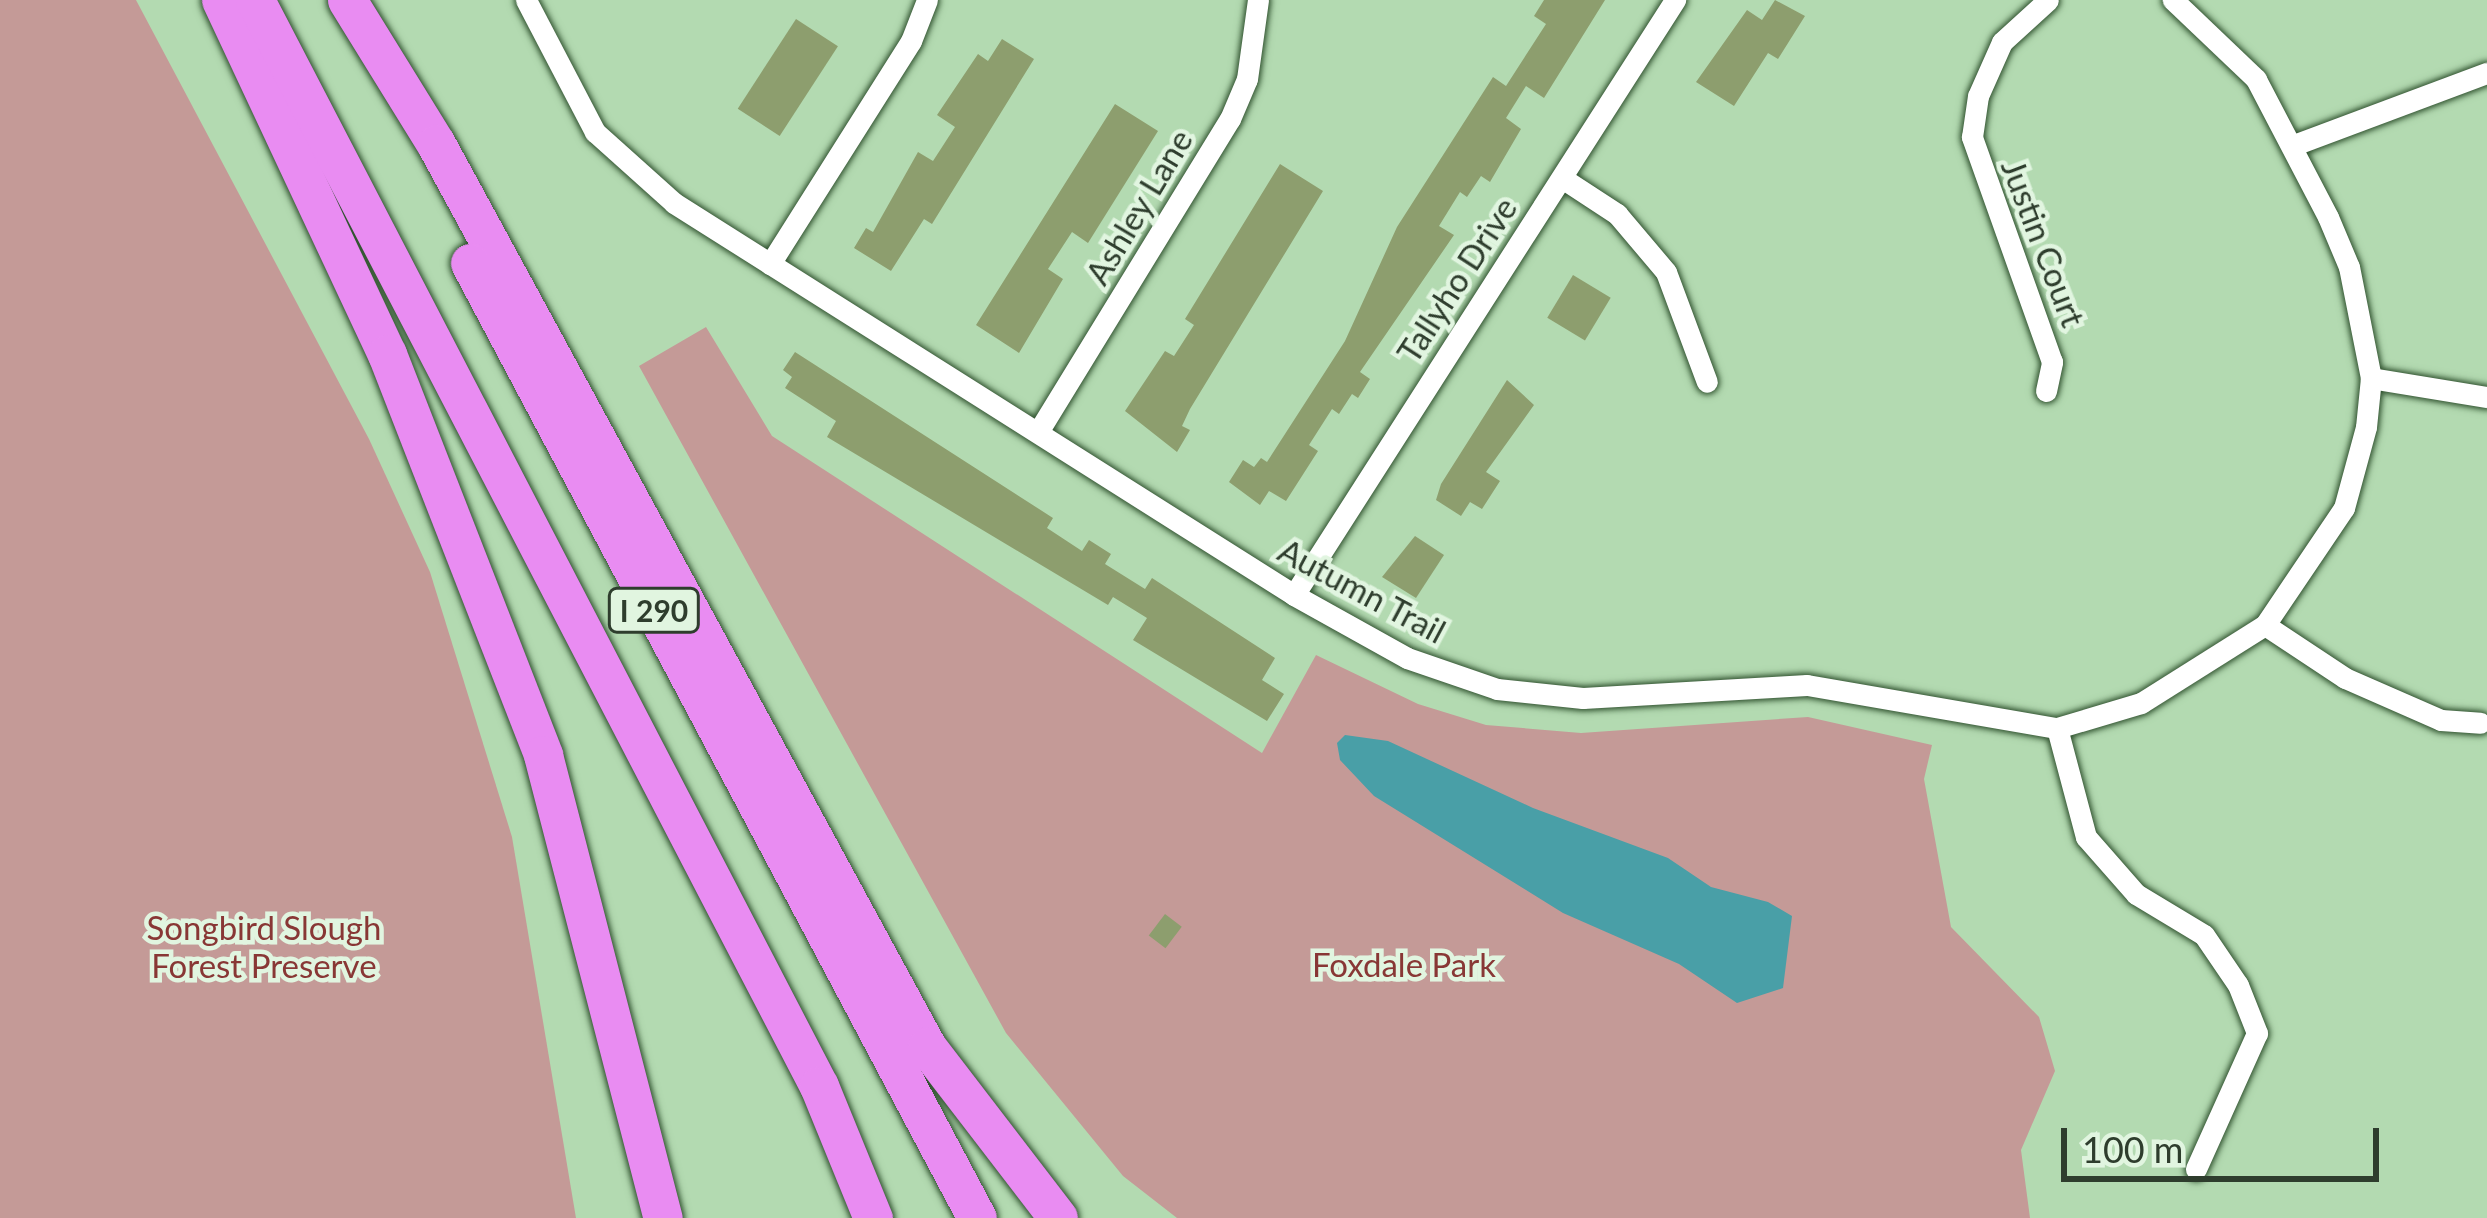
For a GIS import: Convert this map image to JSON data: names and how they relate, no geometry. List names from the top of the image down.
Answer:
{
  "streets": {
    "highway": ["I 290"],
    "street": [
      "Ashley Lane",
      "Justin Court",
      "Tallyho Drive",
      "Autumn Trail"
    ]
  },
  "crossings": [
    ["Ashley Lane", "Autumn Trail"],
    ["Tallyho Drive", "Autumn Trail"]
  ],
  "parks": ["Songbird Slough Forest Preserve", "Foxdale Park"],
  "scale_bar": "100 m"
}
